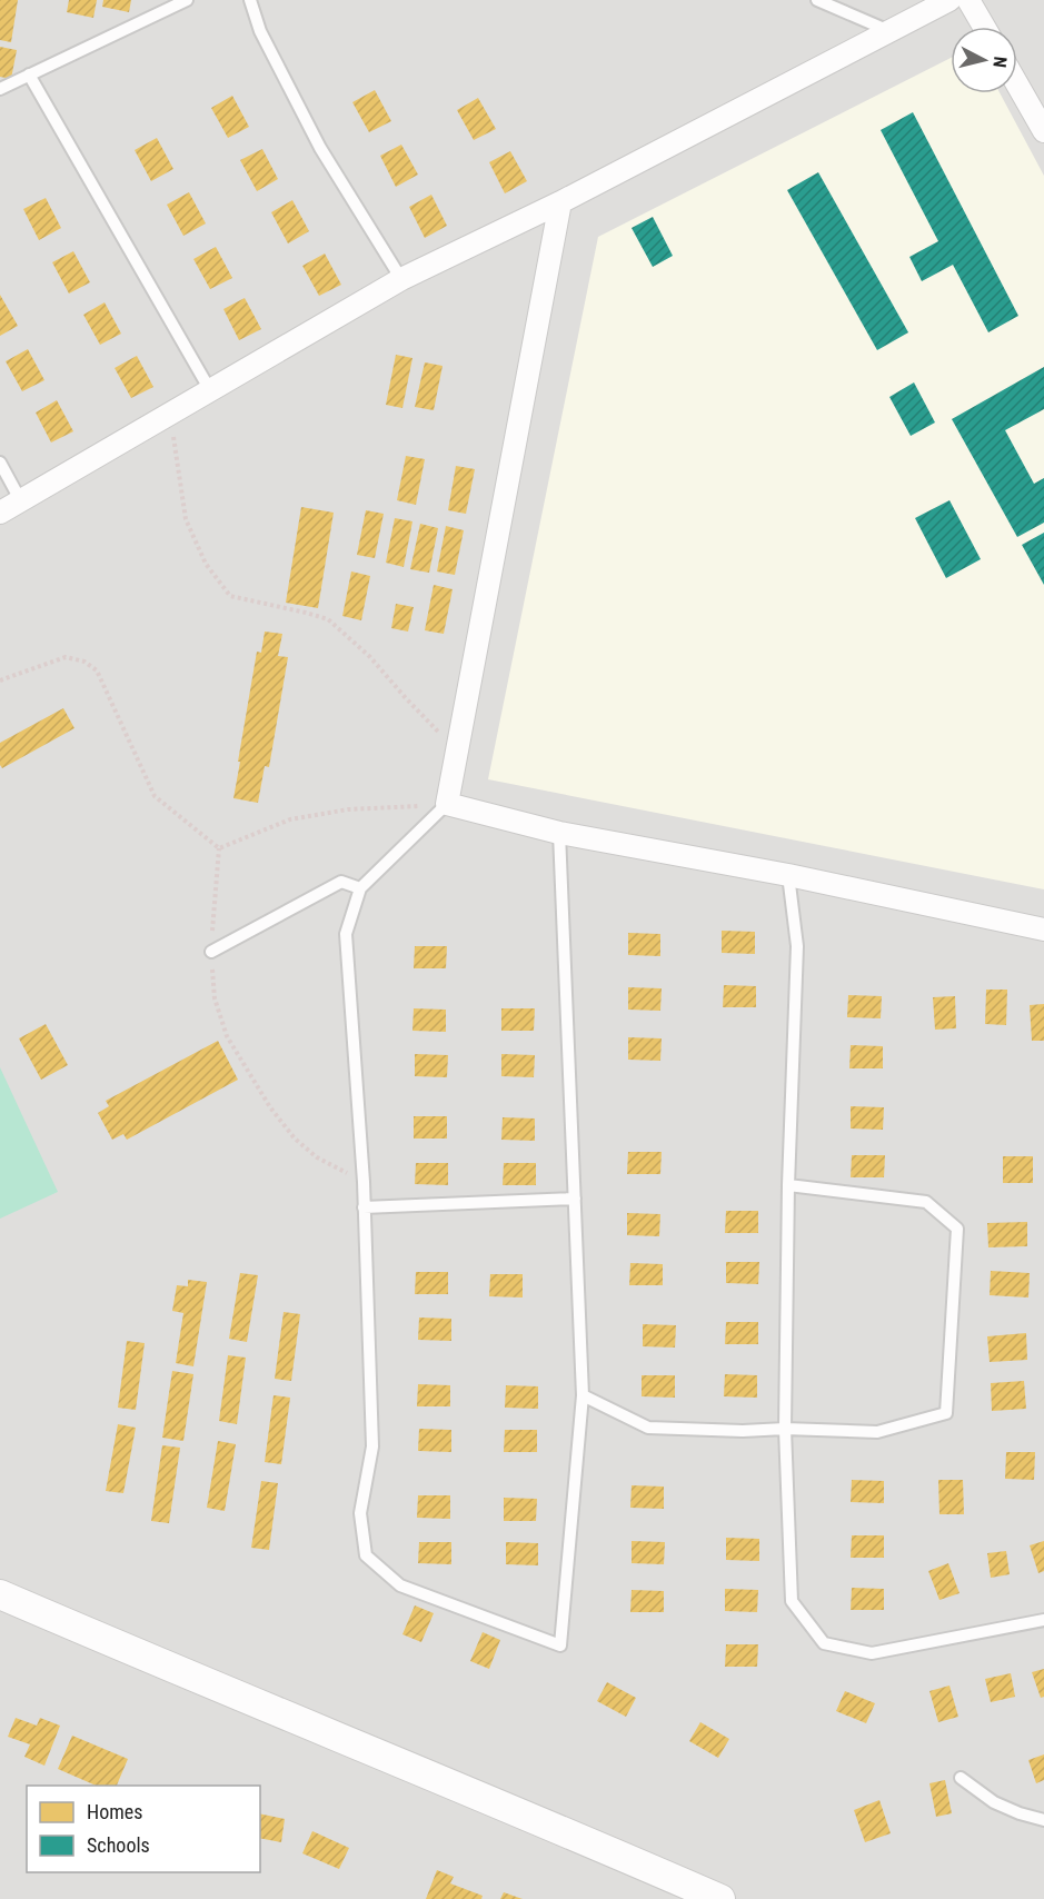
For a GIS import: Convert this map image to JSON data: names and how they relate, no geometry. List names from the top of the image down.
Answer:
{
  "legend": ["Homes", "Schools"],
  "north": "right"
}
